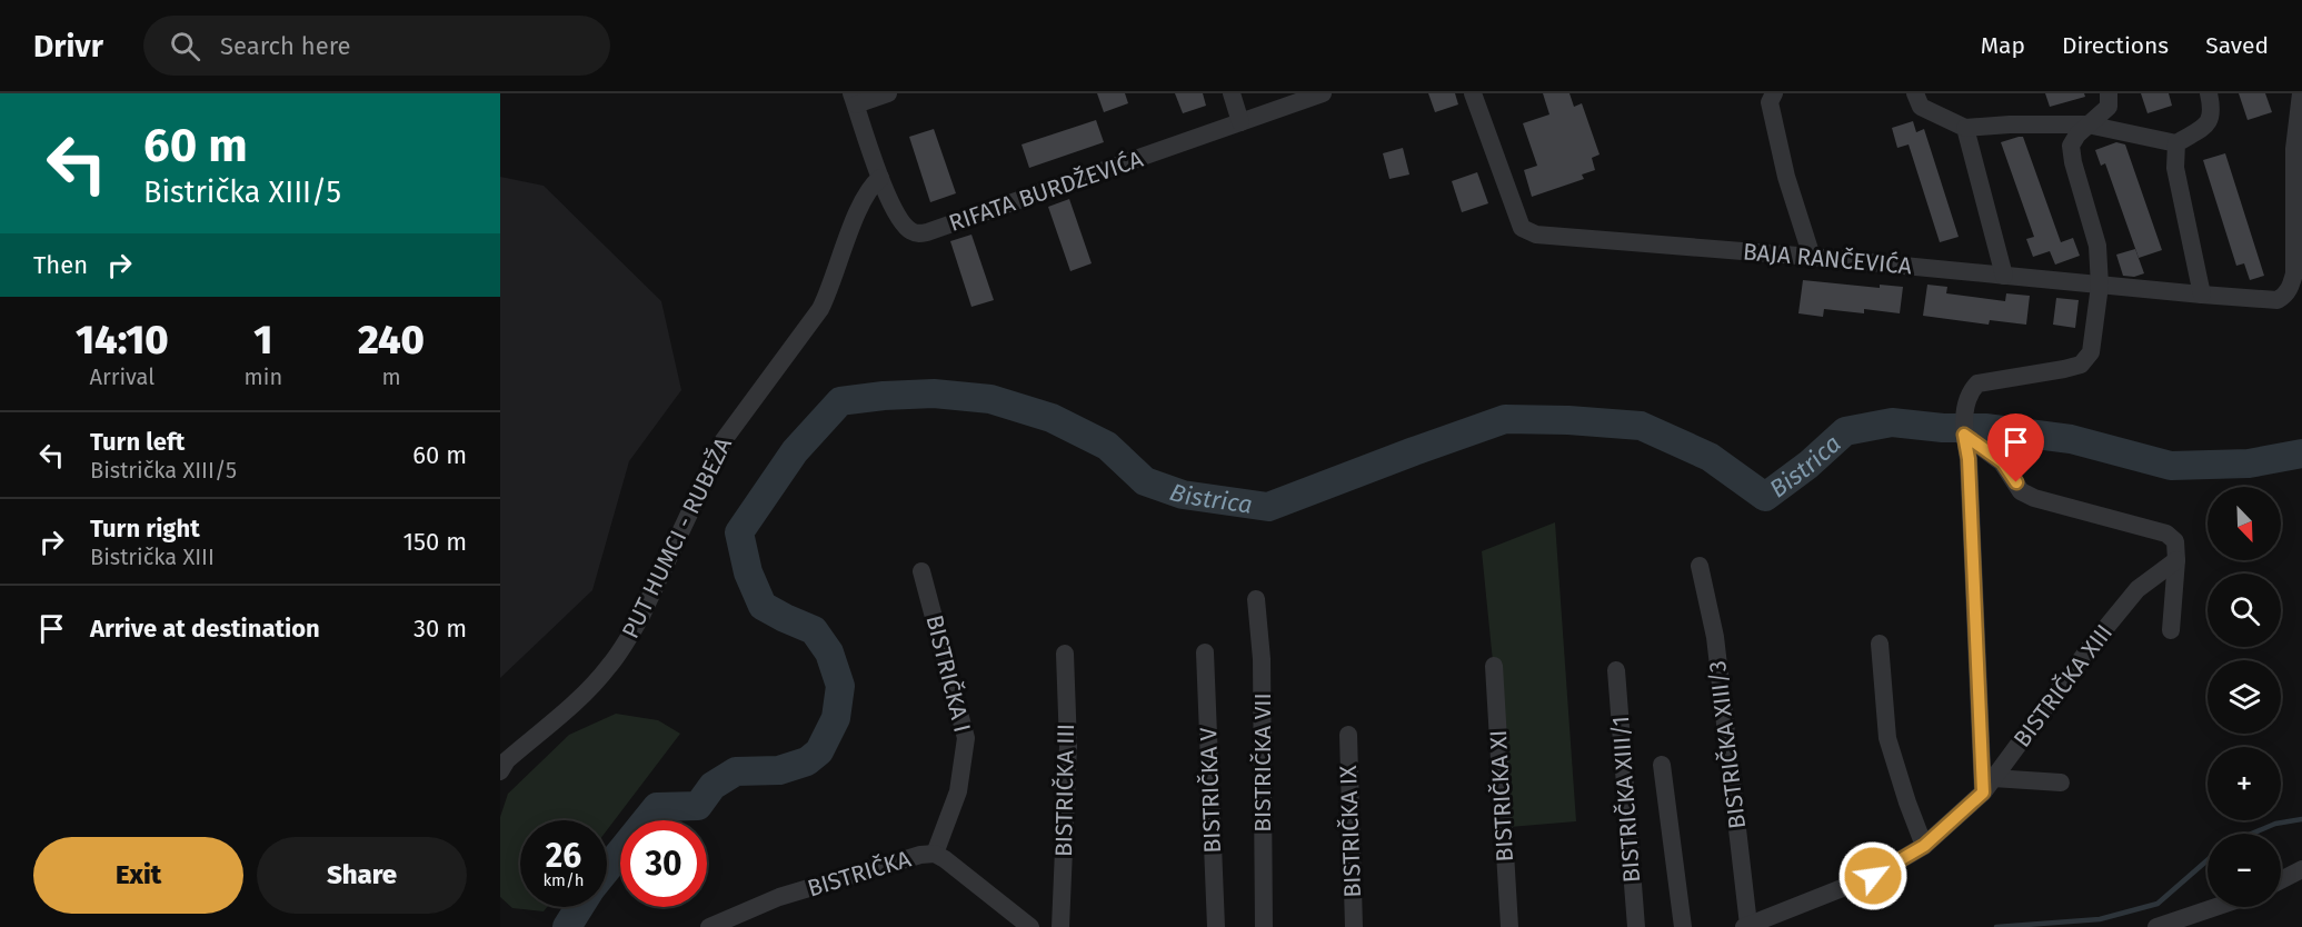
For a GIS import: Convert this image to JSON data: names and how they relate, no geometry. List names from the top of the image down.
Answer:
{
  "streets": {
    "street": [
      "RIFATA BURDŽEVIĆA",
      "BAJA RANČEVIĆA",
      "PUT HUMCI - RUBEŽA",
      "BISTRIČKA I",
      "BISTRIČKA XIII",
      "BISTRIČKA XIII/3",
      "BISTRIČKA VII",
      "BISTRIČKA III",
      "BISTRIČKA V",
      "BISTRIČKA XI",
      "BISTRIČKA XIII/1",
      "BISTRIČKA IX",
      "BISTRIČKA"
    ]
  },
  "crossings": [
    ["RIFATA BURDŽEVIĆA", "PUT HUMCI - RUBEŽA"],
    ["BISTRIČKA I", "BISTRIČKA"],
    ["BISTRIČKA XIII", "BISTRIČKA XIII/3"]
  ],
  "water": ["Bistrica"],
  "north": "bottom right",
  "page": {
    "header": "Drivr",
    "search": "Search here",
    "nav": ["Map", "Directions", "Saved"],
    "turn": ["60 m", "Bistrička XIII/5"],
    "then": "Then",
    "eta": [
      "14:10",
      "Arrival",
      "1",
      "min",
      "240",
      "m"
    ],
    "list": [
      {
        "name": "Turn left",
        "note": "Bistrička XIII/5",
        "value": "60 m"
      },
      {
        "name": "Turn right",
        "note": "Bistrička XIII",
        "value": "150 m"
      },
      {
        "name": "Arrive at destination",
        "value": "30 m"
      }
    ],
    "map_buttons": ["+", "−"],
    "speed": "26 km/h",
    "limit": "30",
    "buttons": ["Exit", "Share"]
  }
}
